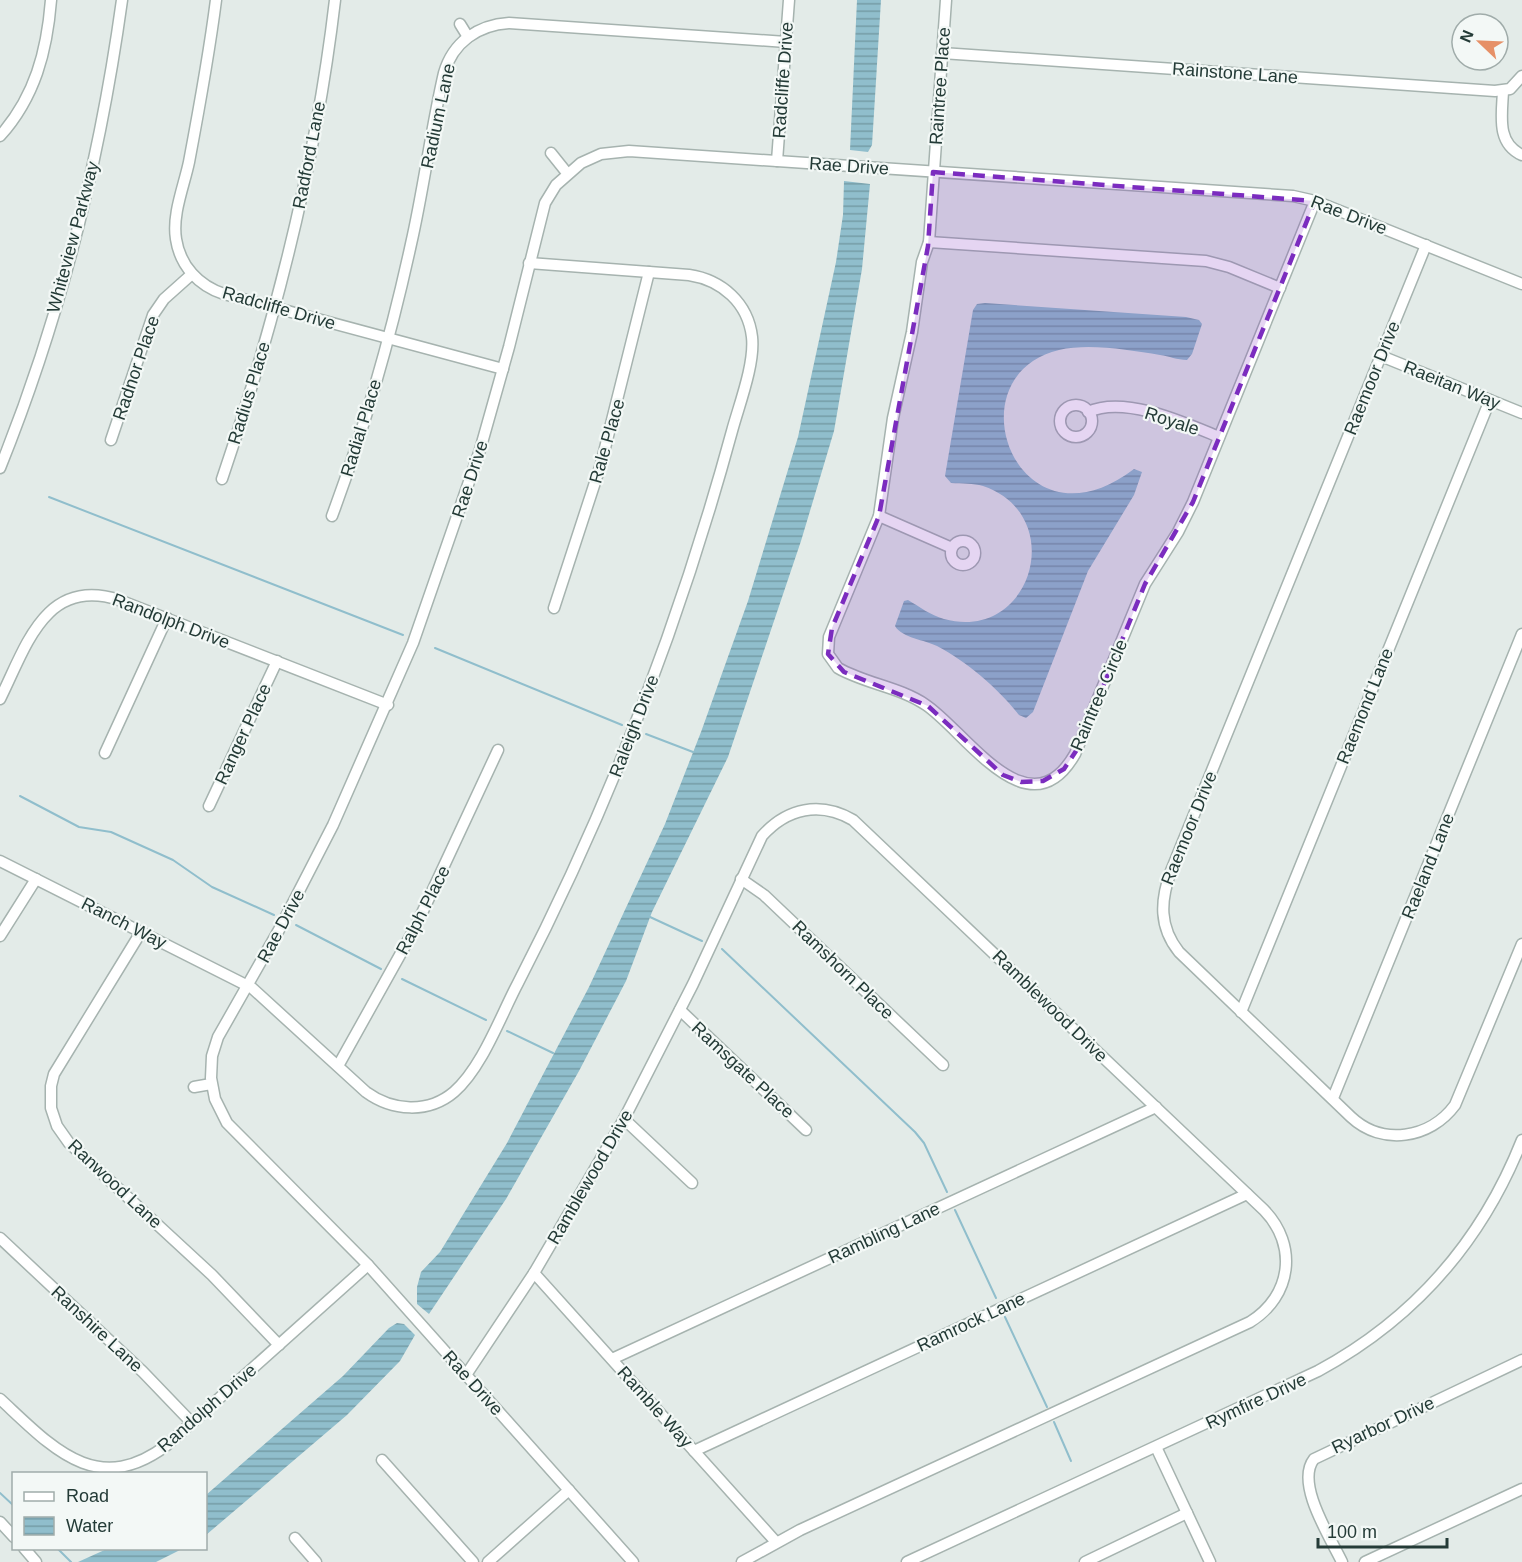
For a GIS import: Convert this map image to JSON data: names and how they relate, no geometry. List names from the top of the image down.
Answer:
{
  "streets": {
    "street": [
      "Rainstone Lane",
      "Radcliffe Drive",
      "Raintree Place",
      "Radium Lane",
      "Radford Lane",
      "Rae Drive",
      "Whiteview Parkway",
      "Radnor Place",
      "Raemoor Drive",
      "Raeitan Way",
      "Radius Place",
      "Royale",
      "Radial Place",
      "Rale Place",
      "Randolph Drive",
      "Raintree Circle",
      "Raemond Lane",
      "Raleigh Drive",
      "Ranger Place",
      "Raeland Lane",
      "Ralph Place",
      "Ranch Way",
      "Ramshorn Place",
      "Ramblewood Drive",
      "Ramsgate Place",
      "Ranwood Lane",
      "Rambling Lane",
      "Ramrock Lane",
      "Ranshire Lane",
      "Rymfire Drive",
      "Ramble Way",
      "Ryarbor Drive"
    ]
  },
  "crossings": [
    ["Rainstone Lane", "Raintree Place"],
    ["Radcliffe Drive", "Radium Lane"],
    ["Radcliffe Drive", "Radford Lane"],
    ["Radcliffe Drive", "Rae Drive"],
    ["Radcliffe Drive", "Radnor Place"],
    ["Radcliffe Drive", "Radius Place"],
    ["Radcliffe Drive", "Radial Place"],
    ["Raintree Place", "Rae Drive"],
    ["Raintree Place", "Raintree Circle"],
    ["Radium Lane", "Radial Place"],
    ["Radford Lane", "Radius Place"],
    ["Rae Drive", "Raemoor Drive"],
    ["Rae Drive", "Randolph Drive"],
    ["Rae Drive", "Raintree Circle"],
    ["Rae Drive", "Raleigh Drive"],
    ["Rae Drive", "Ranch Way"],
    ["Rae Drive", "Ramblewood Drive"],
    ["Raemoor Drive", "Raeitan Way"],
    ["Raemoor Drive", "Raemond Lane"],
    ["Raemoor Drive", "Raeland Lane"],
    ["Raeitan Way", "Raemond Lane"],
    ["Royale", "Raintree Circle"],
    ["Rale Place", "Raleigh Drive"],
    ["Randolph Drive", "Ranger Place"],
    ["Randolph Drive", "Ranwood Lane"],
    ["Randolph Drive", "Ranshire Lane"],
    ["Raleigh Drive", "Ralph Place"],
    ["Raleigh Drive", "Ranch Way"],
    ["Ranch Way", "Ranwood Lane"],
    ["Ramshorn Place", "Ramblewood Drive"],
    ["Ramblewood Drive", "Ramsgate Place"],
    ["Ramblewood Drive", "Rambling Lane"],
    ["Ramblewood Drive", "Ramrock Lane"],
    ["Ramblewood Drive", "Ramble Way"],
    ["Rambling Lane", "Ramble Way"],
    ["Ramrock Lane", "Ramble Way"]
  ],
  "legend": ["Road", "Water"],
  "scale_bar": "100 m",
  "north": "top left"
}
